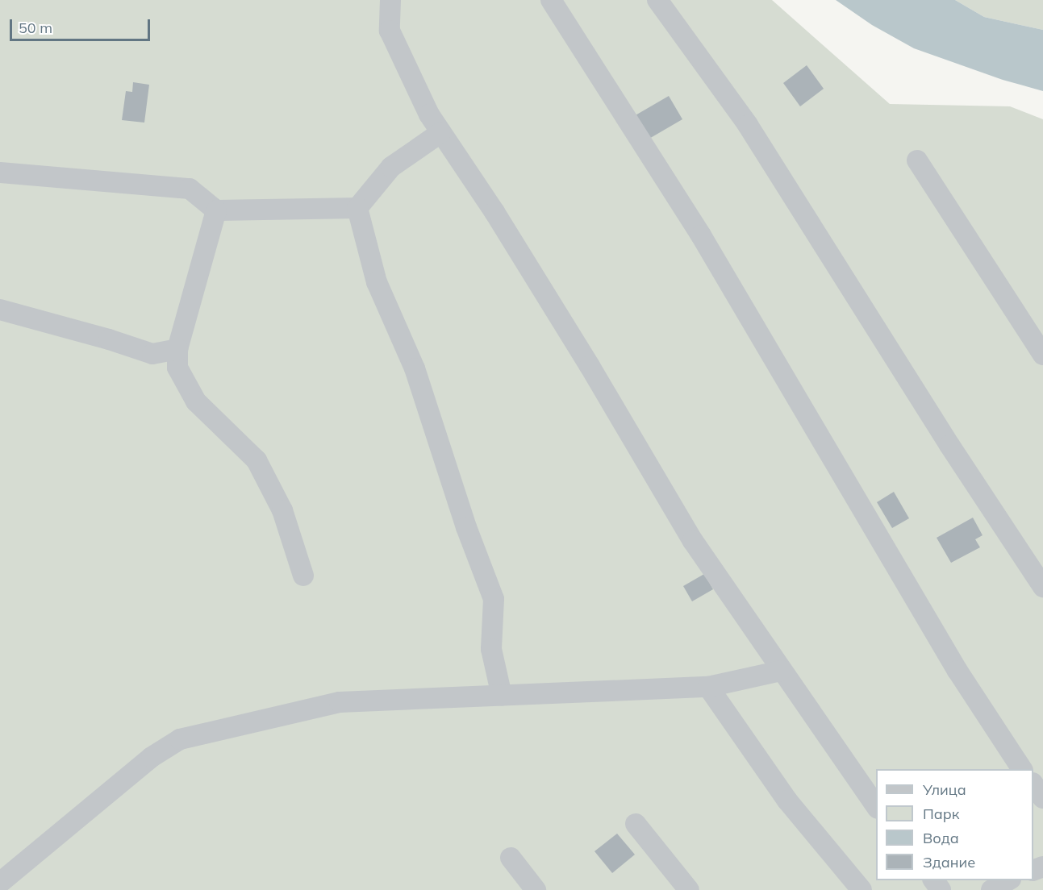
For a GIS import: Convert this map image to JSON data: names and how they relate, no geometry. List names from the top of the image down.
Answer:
{
  "legend": [
    "Улица",
    "Парк",
    "Вода",
    "Здание"
  ],
  "scale_bar": "50 m"
}
